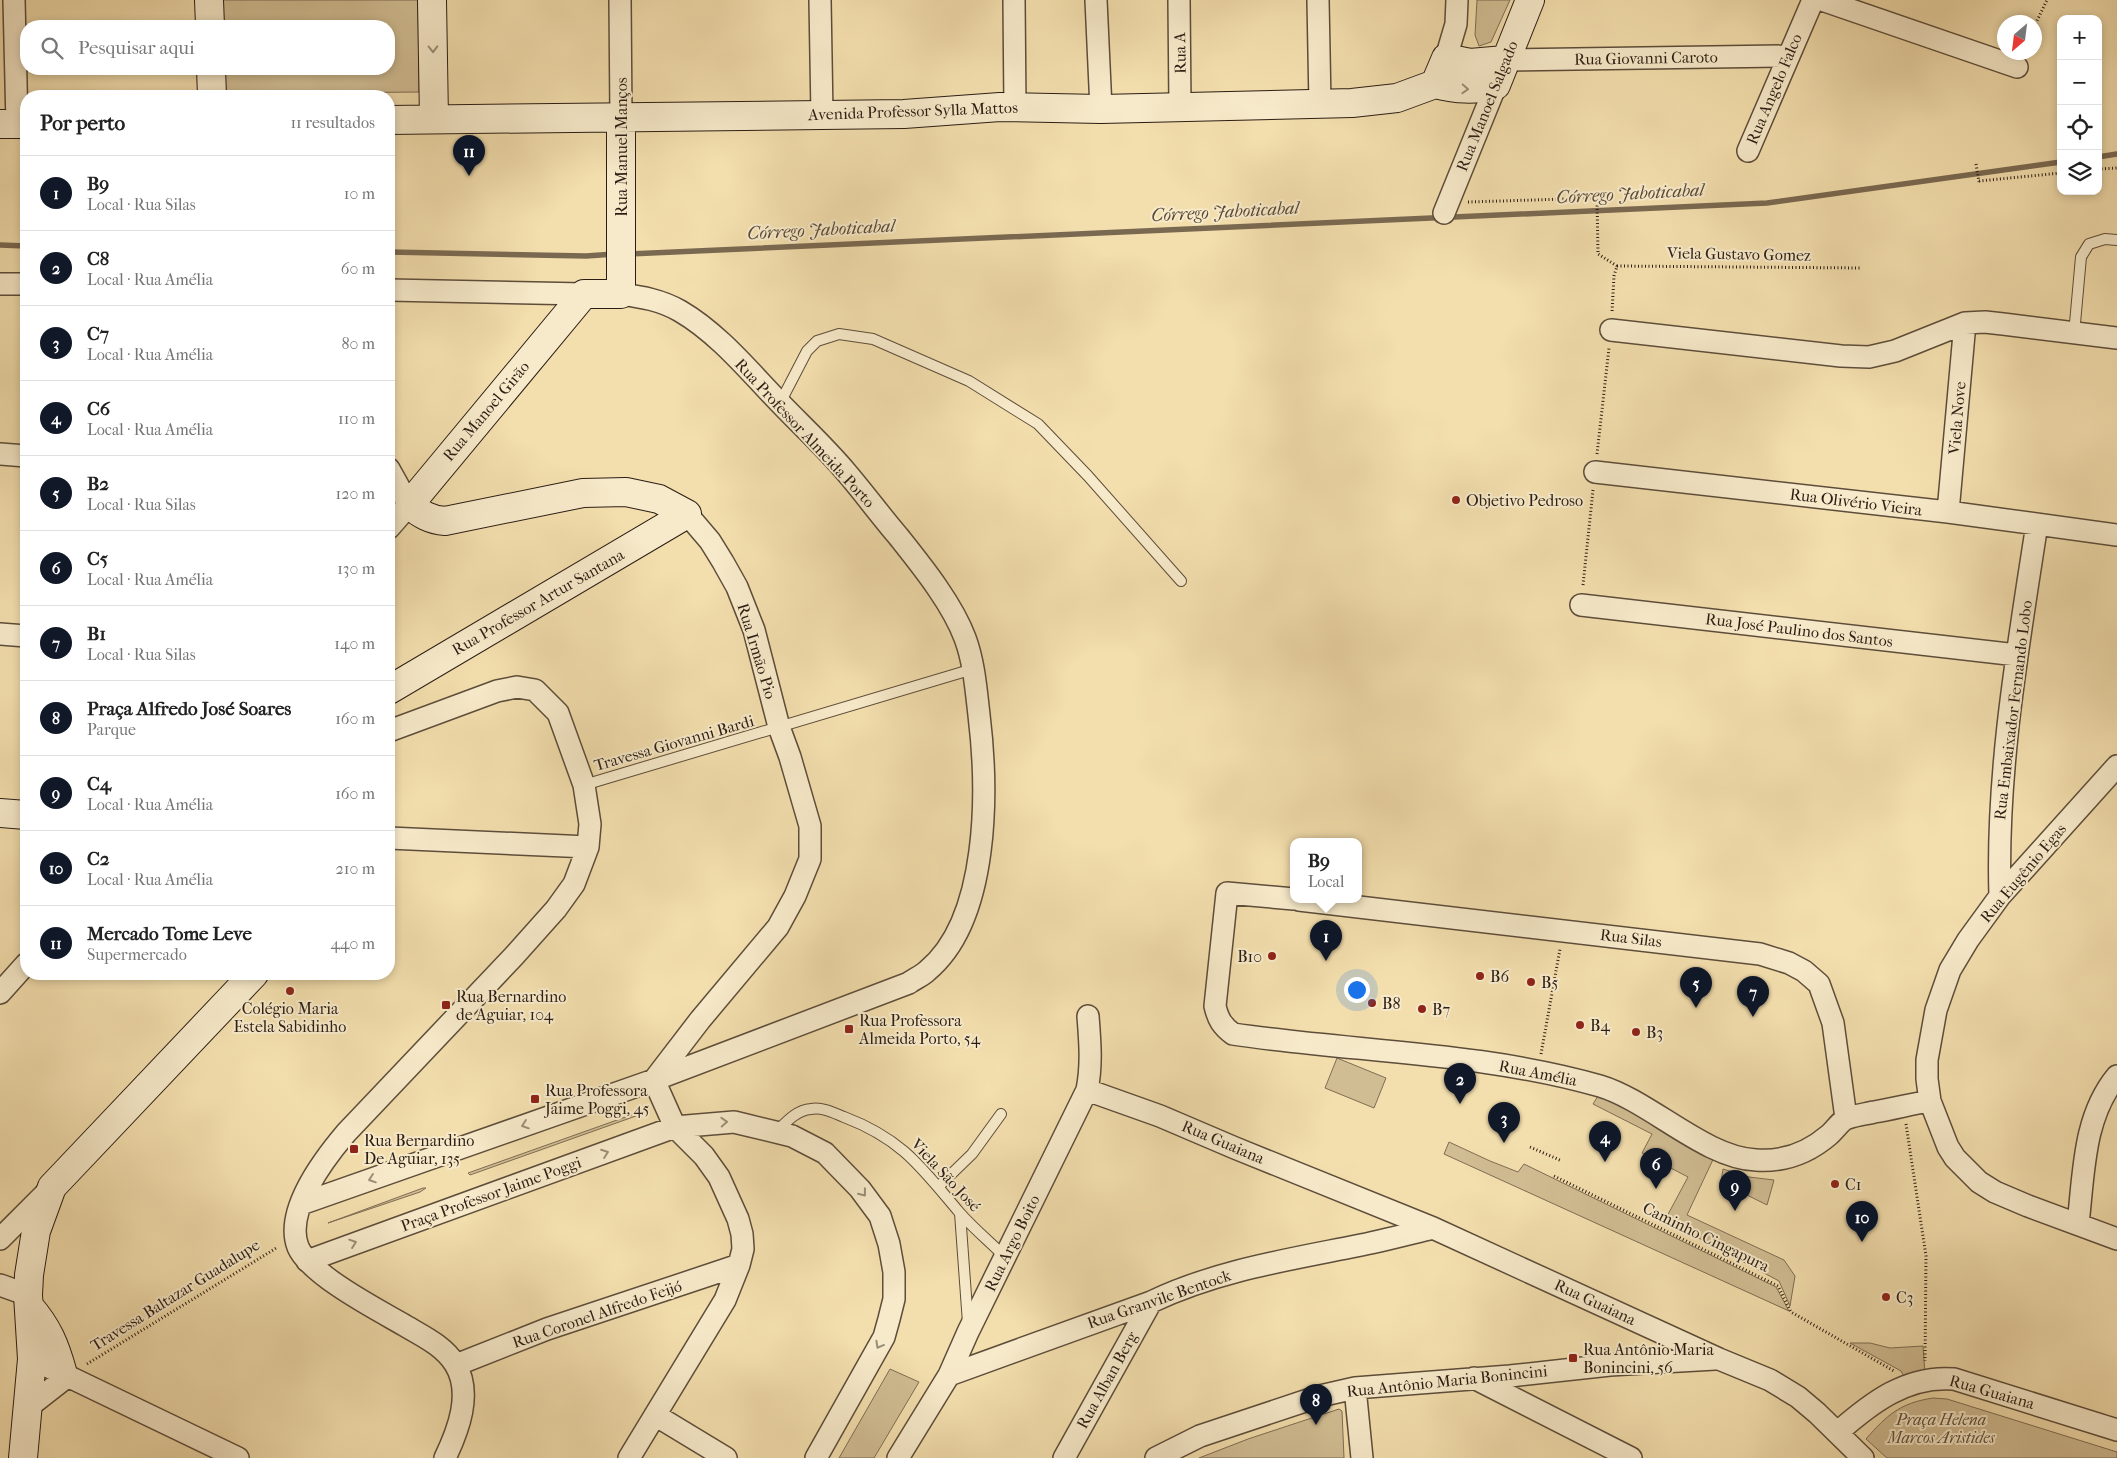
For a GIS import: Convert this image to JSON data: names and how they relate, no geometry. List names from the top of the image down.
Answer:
{
  "streets": {
    "street": [
      "Rua A",
      "Rua Giovanni Caroto",
      "Rua Angelo Falco",
      "Rua Manoel Salgado",
      "Avenida Professor Sylla Mattos",
      "Rua Manuel Manços",
      "Rua Manoel Girão",
      "Viela Nove",
      "Rua Professor Almeida Porto",
      "Rua Olivério Vieira",
      "Rua Professor Artur Santana",
      "Rua José Paulino dos Santos",
      "Rua Irmão Pio",
      "Rua Embaixador Fernando Lobo",
      "Rua Eugênio Egas",
      "Rua Silas",
      "Rua Amélia",
      "Rua Guaiana",
      "Praça Professor Jaime Poggi",
      "Rua Argo Boito",
      "Rua Granvile Bentock",
      "Rua Coronel Alfredo Feijó",
      "Rua Alban Berg",
      "Rua Antônio Maria Bonincini"
    ],
    "lane": ["Travessa Giovanni Bardi", "Viela São José"],
    "path": ["Viela Gustavo Gomez", "Caminho Cingapura", "Travessa Baltazar Guadalupe"]
  },
  "crossings": [
    ["Rua A", "Avenida Professor Sylla Mattos"],
    ["Rua Giovanni Caroto", "Rua Angelo Falco"],
    ["Rua Giovanni Caroto", "Rua Manoel Salgado"],
    ["Avenida Professor Sylla Mattos", "Rua Manuel Manços"],
    ["Rua Manuel Manços", "Rua Professor Almeida Porto"],
    ["Rua Manoel Girão", "Rua Professor Almeida Porto"],
    ["Rua Manoel Girão", "Rua Irmão Pio"],
    ["Viela Nove", "Rua Olivério Vieira"],
    ["Rua Professor Almeida Porto", "Rua Irmão Pio"],
    ["Rua Professor Almeida Porto", "Travessa Giovanni Bardi"],
    ["Rua Olivério Vieira", "Rua Embaixador Fernando Lobo"],
    ["Rua Professor Artur Santana", "Rua Irmão Pio"],
    ["Rua José Paulino dos Santos", "Rua Embaixador Fernando Lobo"],
    ["Rua Irmão Pio", "Travessa Giovanni Bardi"],
    ["Rua Embaixador Fernando Lobo", "Rua Eugênio Egas"],
    ["Rua Silas", "Rua Amélia"],
    ["Rua Guaiana", "Caminho Cingapura"],
    ["Rua Guaiana", "Rua Argo Boito"],
    ["Rua Guaiana", "Rua Granvile Bentock"],
    ["Rua Guaiana", "Rua Antônio Maria Bonincini"],
    ["Viela São José", "Praça Professor Jaime Poggi"],
    ["Viela São José", "Rua Argo Boito"],
    ["Rua Argo Boito", "Rua Granvile Bentock"],
    ["Rua Granvile Bentock", "Rua Alban Berg"]
  ],
  "water": ["Córrego Jaboticabal"],
  "parks": ["Praça Helena Marcos Aristides"],
  "places": {
    "other": [
      "Objetivo Pedroso",
      "B10",
      "B6",
      "B5",
      "Colégio Maria Estela Sabidinho",
      "B8",
      "B7",
      "B4",
      "B3",
      "C1",
      "C3"
    ],
    "transit": [
      "Rua Bernardino de Aguiar, 104",
      "Rua Professora Almeida Porto, 54",
      "Rua Professora Jaime Poggi, 45",
      "Rua Bernardino De Aguiar, 135",
      "Rua Antônio Maria Bonincini, 56"
    ]
  },
  "north": "bottom left",
  "page": {
    "map_buttons": ["+", "−"],
    "search": "Pesquisar aqui",
    "heading": ["Por perto", "11 resultados"],
    "pins": [
      "11",
      "1",
      "5",
      "7",
      "2",
      "3",
      "4",
      "6",
      "9",
      "10",
      "8"
    ],
    "list": [
      {
        "mark": "1",
        "name": "B9",
        "note": "Local · Rua Silas",
        "value": "10 m"
      },
      {
        "mark": "2",
        "name": "C8",
        "note": "Local · Rua Amélia",
        "value": "60 m"
      },
      {
        "mark": "3",
        "name": "C7",
        "note": "Local · Rua Amélia",
        "value": "80 m"
      },
      {
        "mark": "4",
        "name": "C6",
        "note": "Local · Rua Amélia",
        "value": "110 m"
      },
      {
        "mark": "5",
        "name": "B2",
        "note": "Local · Rua Silas",
        "value": "120 m"
      },
      {
        "mark": "6",
        "name": "C5",
        "note": "Local · Rua Amélia",
        "value": "130 m"
      },
      {
        "mark": "7",
        "name": "B1",
        "note": "Local · Rua Silas",
        "value": "140 m"
      },
      {
        "mark": "8",
        "name": "Praça Alfredo José Soares",
        "note": "Parque",
        "value": "160 m"
      },
      {
        "mark": "9",
        "name": "C4",
        "note": "Local · Rua Amélia",
        "value": "160 m"
      },
      {
        "mark": "10",
        "name": "C2",
        "note": "Local · Rua Amélia",
        "value": "210 m"
      },
      {
        "mark": "11",
        "name": "Mercado Tome Leve",
        "note": "Supermercado",
        "value": "440 m"
      }
    ],
    "popup": ["B9", "Local"]
  }
}
